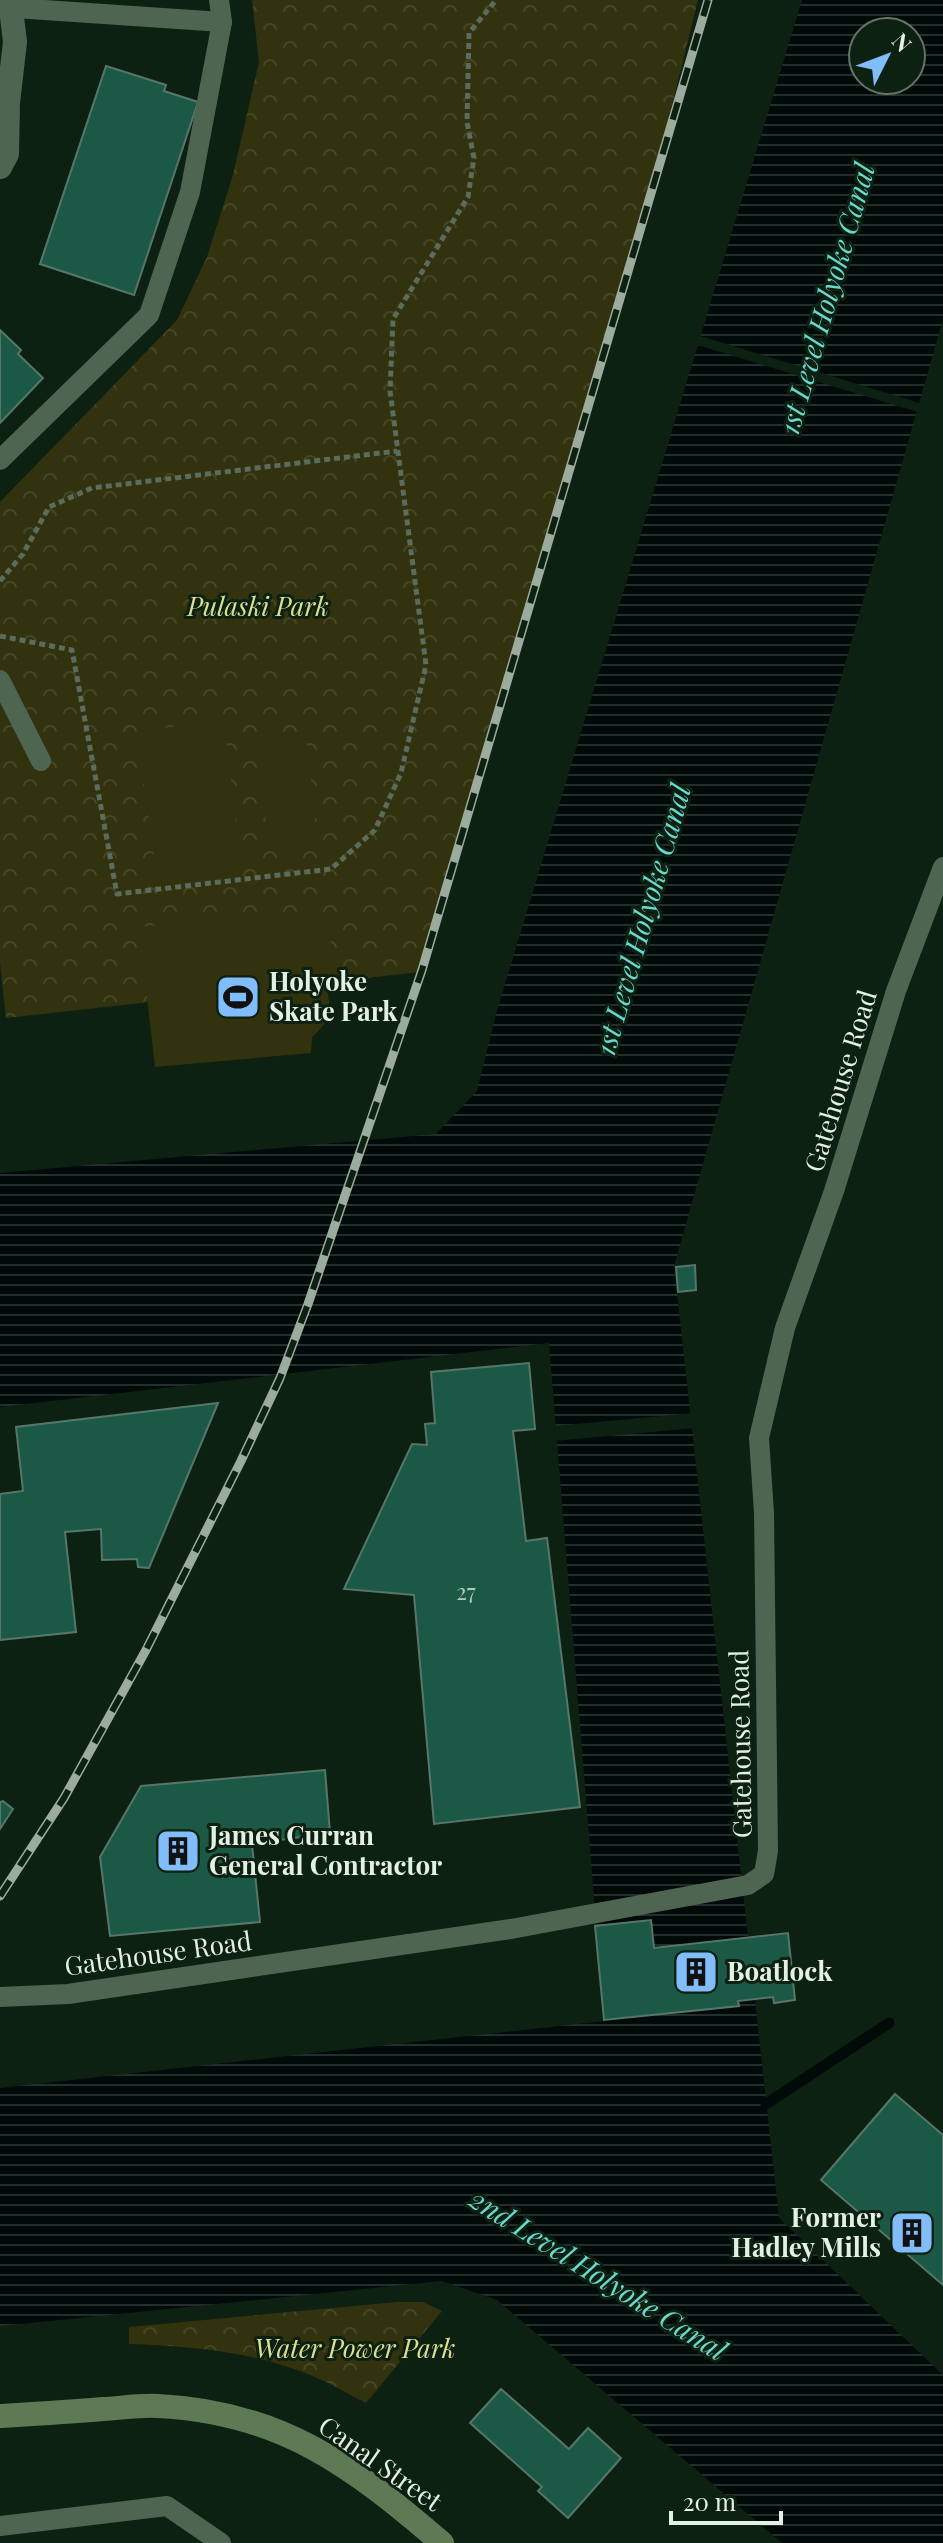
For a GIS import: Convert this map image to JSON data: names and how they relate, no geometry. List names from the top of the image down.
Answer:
{
  "streets": {
    "main road": ["Canal Street"],
    "lane": ["Gatehouse Road"]
  },
  "water": ["1st Level Holyoke Canal", "2nd Level Holyoke Canal"],
  "parks": ["Pulaski Park", "Water Power Park"],
  "places": {
    "sports": ["Holyoke Skate Park"],
    "building": ["James Curran General Contractor", "Boatlock", "Former Hadley Mills"]
  },
  "house_numbers": ["27"],
  "scale_bar": "20 m",
  "north": "top right"
}
